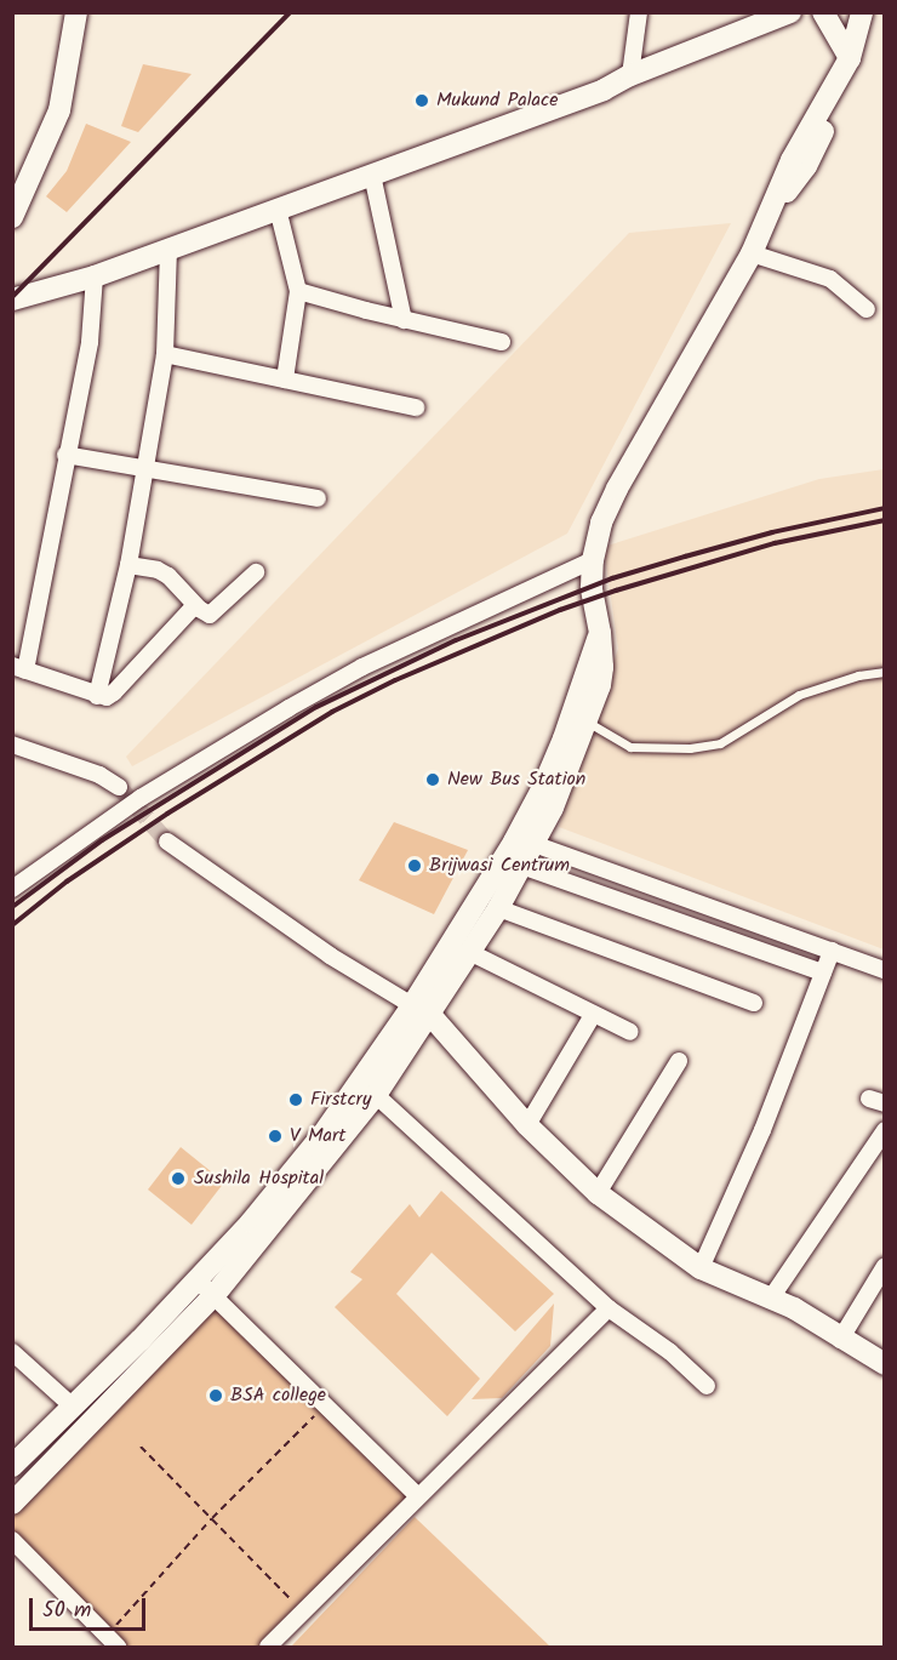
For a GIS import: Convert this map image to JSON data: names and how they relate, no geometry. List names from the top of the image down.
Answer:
{
  "places": [
    "Mukund Palace",
    "New Bus Station",
    "Brijwasi Centrum",
    "Firstcry",
    "V Mart",
    "Sushila Hospital",
    "BSA college"
  ],
  "scale_bar": "50 m"
}
